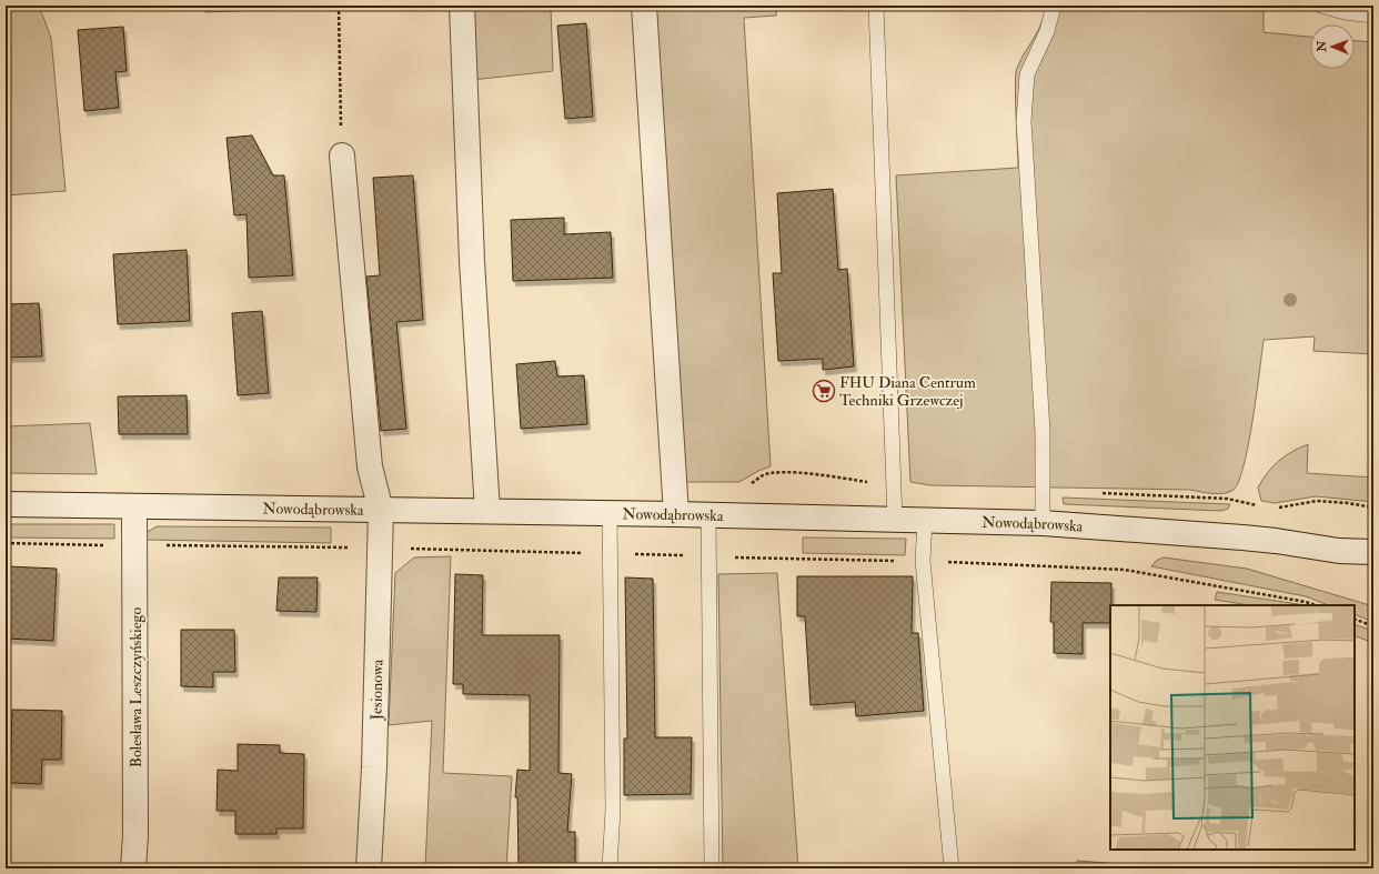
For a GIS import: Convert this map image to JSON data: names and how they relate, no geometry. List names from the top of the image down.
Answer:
{
  "streets": {
    "street": ["Nowodąbrowska", "Bolesława Leszczyńskiego", "Jesionowa"]
  },
  "crossings": [
    ["Nowodąbrowska", "Bolesława Leszczyńskiego"],
    ["Nowodąbrowska", "Jesionowa"]
  ],
  "places": {
    "supermarket": ["FHU Diana Centrum Techniki Grzewczej"]
  },
  "north": "left"
}
